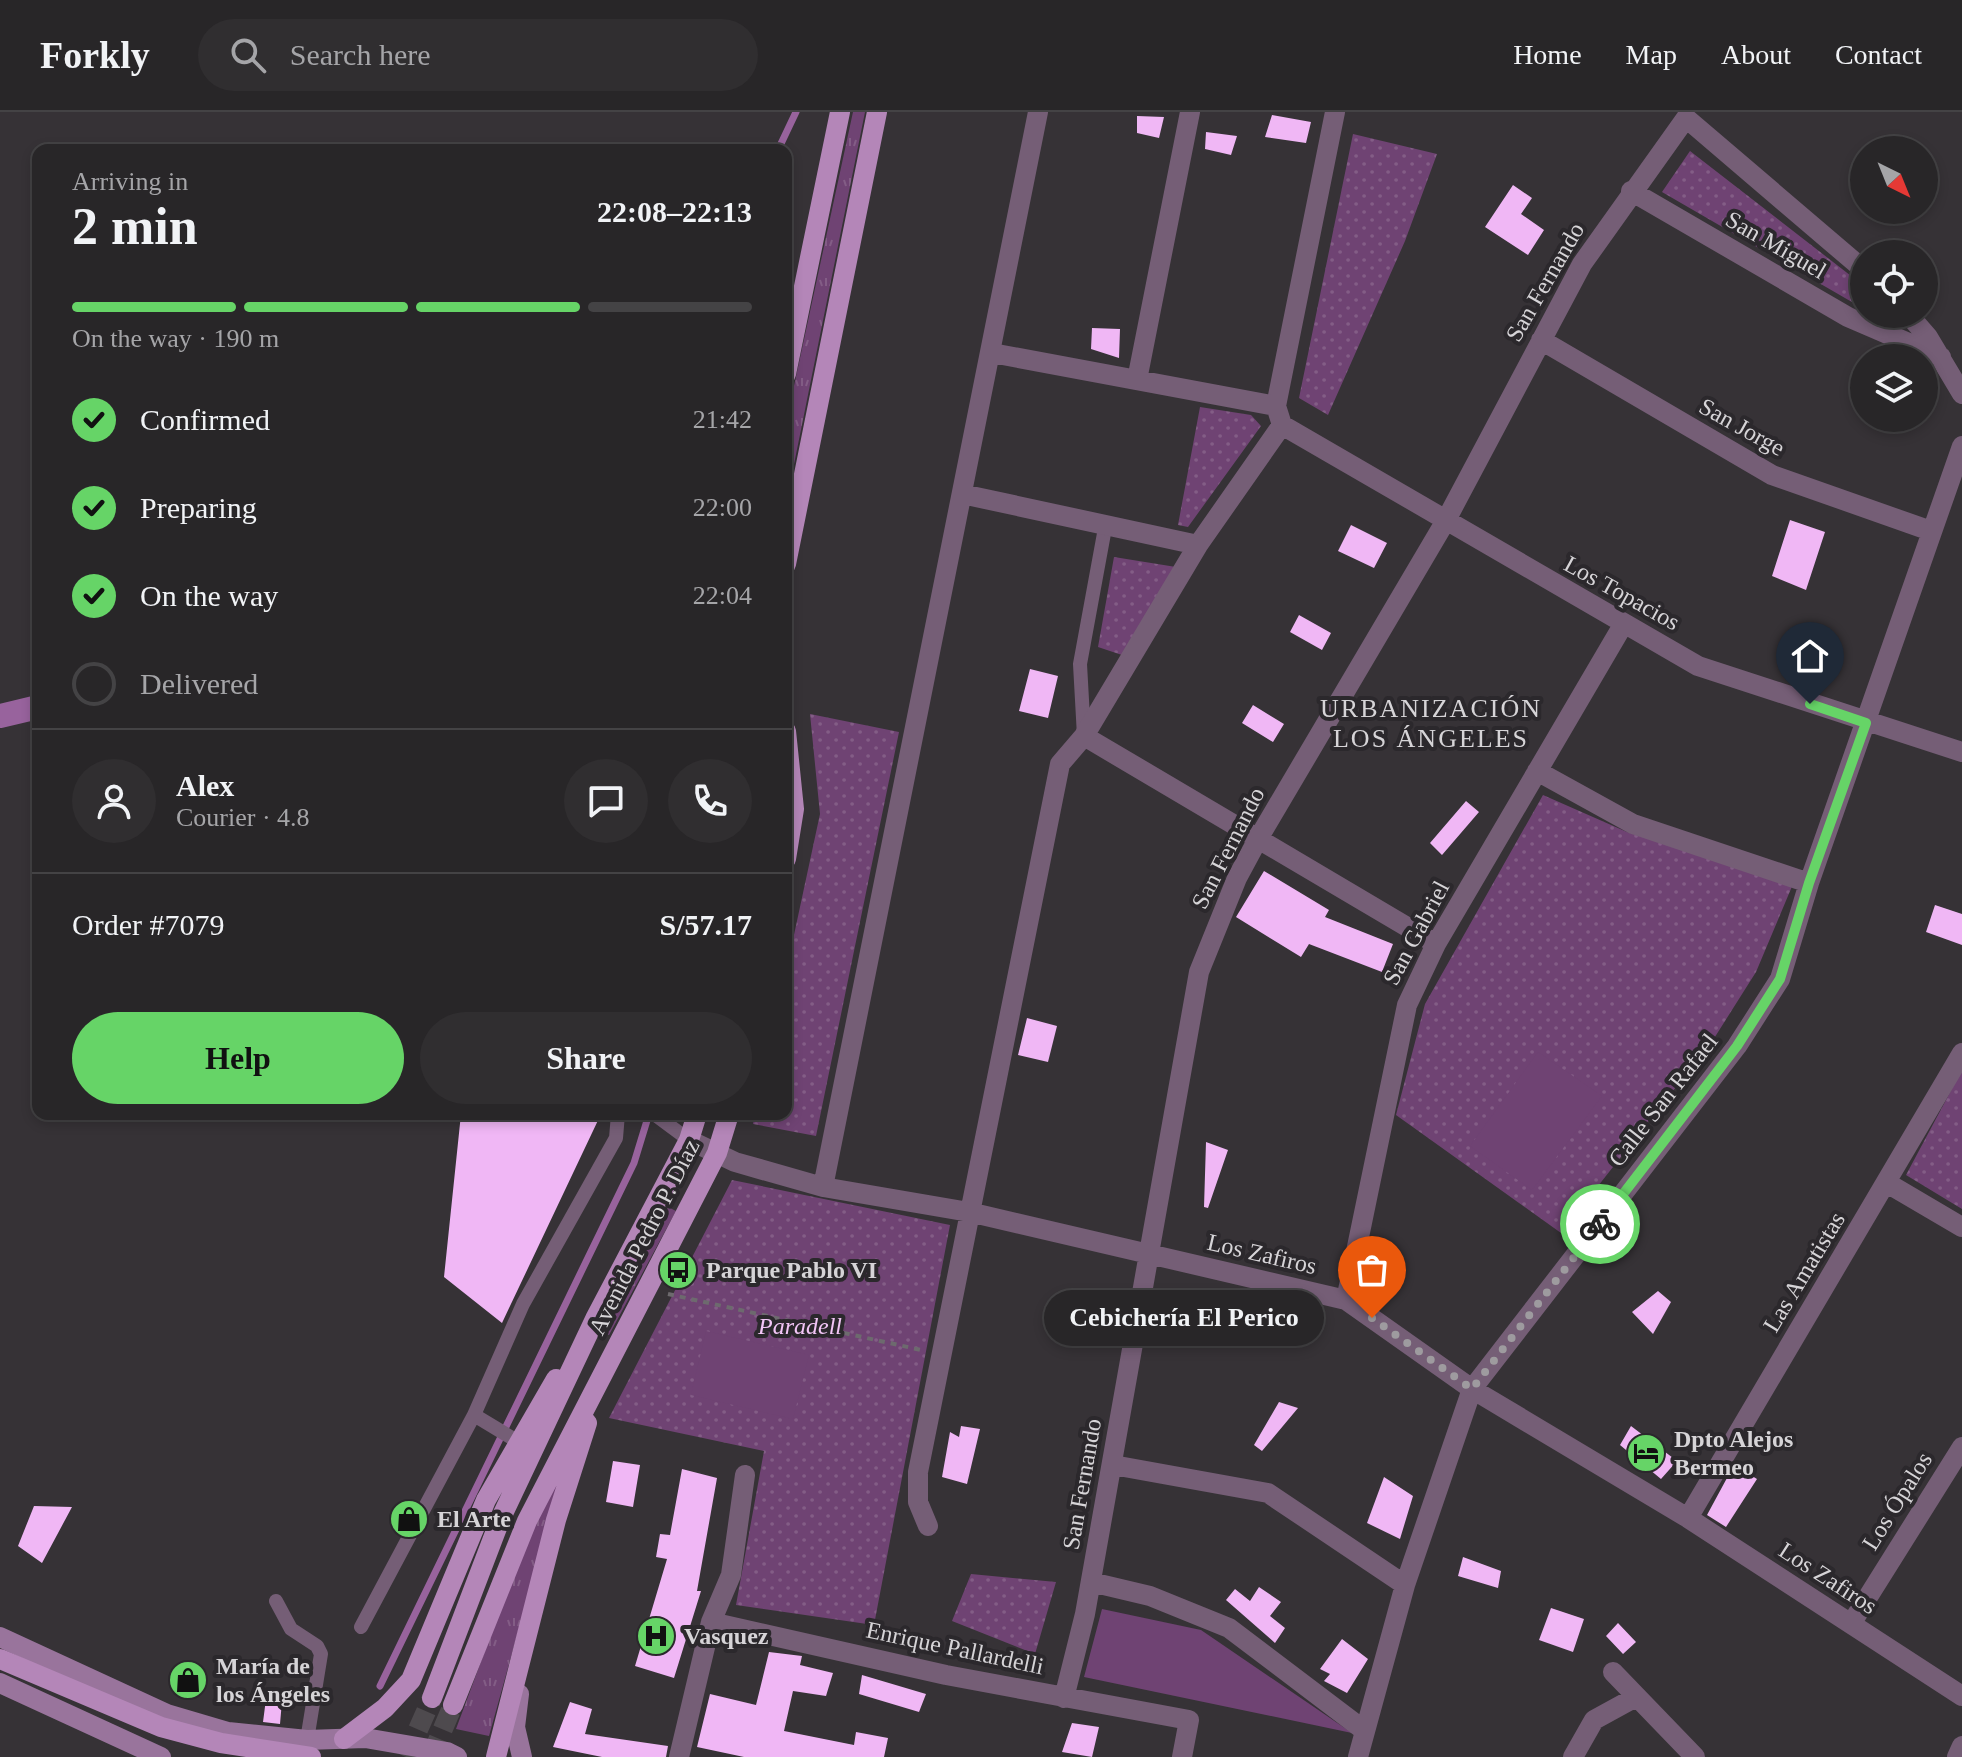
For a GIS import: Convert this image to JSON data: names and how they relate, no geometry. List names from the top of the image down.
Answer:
{
  "streets": {
    "main road": ["Avenida Pedro P. Díaz"],
    "street": [
      "San Miguel",
      "San Fernando",
      "San Jorge",
      "Los Topacios",
      "San Gabriel",
      "Calle San Rafael",
      "Los Zafiros",
      "Las Amatistas",
      "Los Ópalos",
      "Enrique Pallardelli"
    ]
  },
  "crossings": [
    ["San Miguel", "San Fernando"],
    ["San Fernando", "San Jorge"],
    ["San Fernando", "Los Topacios"],
    ["San Fernando", "Los Zafiros"],
    ["San Fernando", "Enrique Pallardelli"],
    ["San Jorge", "Calle San Rafael"],
    ["Los Topacios", "San Gabriel"],
    ["Los Topacios", "Calle San Rafael"],
    ["San Gabriel", "Los Zafiros"],
    ["Calle San Rafael", "Los Zafiros"],
    ["Avenida Pedro P. Díaz", "Los Zafiros"],
    ["Los Zafiros", "Las Amatistas"],
    ["Los Zafiros", "Los Ópalos"]
  ],
  "districts": ["URBANIZACIÓN LOS ÁNGELES"],
  "parks": ["Paradell"],
  "places": {
    "bus stop": ["Parque Pablo VI"],
    "other": ["Cebichería El Perico"],
    "hotel": ["Dpto Alejos Bermeo"],
    "shop": ["El Arte", "María de los Ángeles"],
    "hospital": ["Vasquez"]
  },
  "north": "bottom right",
  "page": {
    "header": "Forkly",
    "search": "Search here",
    "nav": [
      "Home",
      "Map",
      "About",
      "Contact"
    ],
    "heading": ["2 min", "Arriving in", "22:08–22:13"],
    "panel": [
      "Alex",
      "Courier · 4.8",
      "Order #7079",
      "S/57.17"
    ],
    "bar": "On the way · 190 m",
    "list": [
      ["Confirmed", "21:42"],
      ["Preparing", "22:00"],
      ["On the way", "22:04"],
      "Delivered"
    ],
    "buttons": ["Help", "Share"],
    "bubble": "Cebichería El Perico"
  }
}
